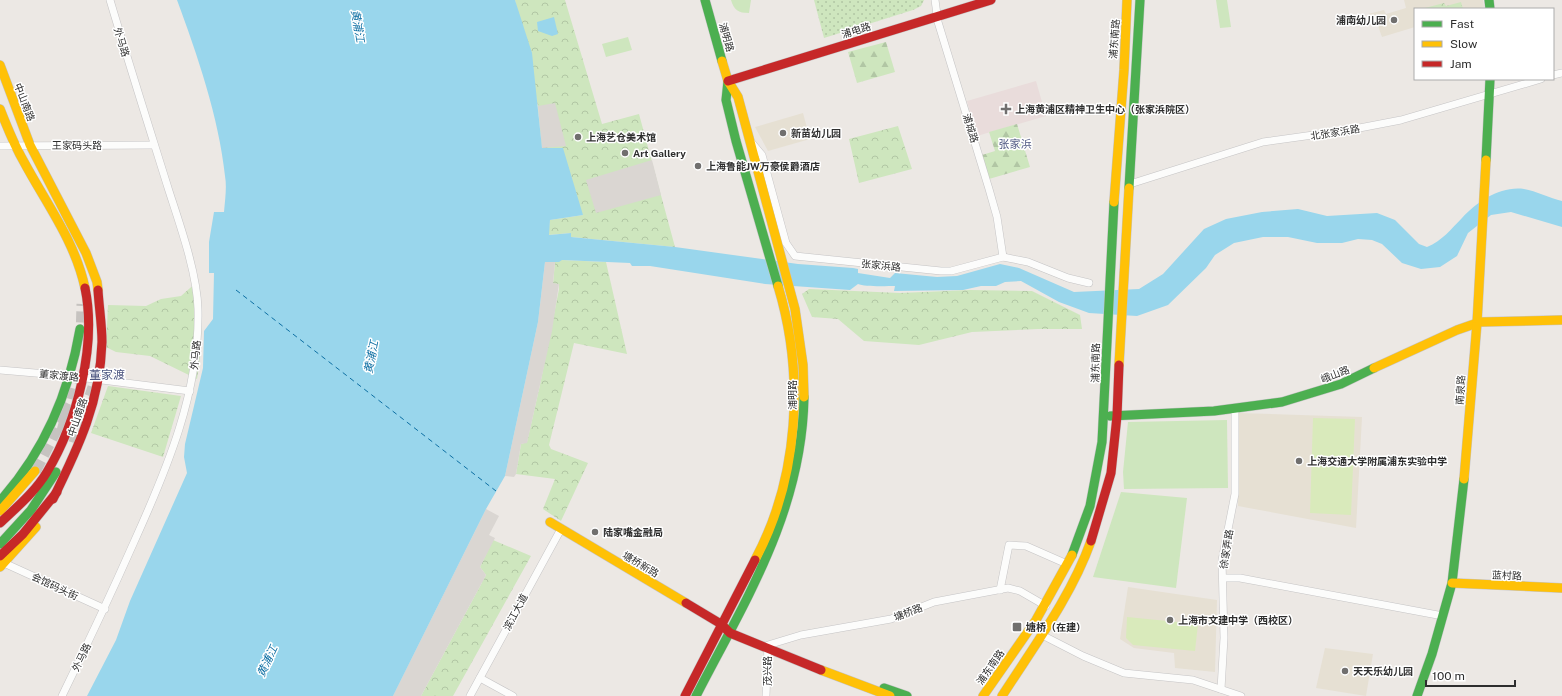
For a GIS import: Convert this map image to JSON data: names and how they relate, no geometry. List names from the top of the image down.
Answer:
{
  "streets": {
    "main road": [
      "浦电路",
      "浦明路",
      "浦东南路",
      "中山南路",
      "峨山路",
      "南泉路",
      "塘桥新路",
      "蓝村路"
    ],
    "street": [
      "外马路",
      "浦城路",
      "北张家浜路",
      "王家码头路",
      "张家浜路",
      "董家渡路",
      "徐家弄路",
      "会馆码头街",
      "滨江大道",
      "塘桥路",
      "茂兴路"
    ]
  },
  "crossings": [
    ["浦电路", "浦明路"],
    ["浦电路", "浦城路"],
    ["浦明路", "张家浜路"],
    ["浦明路", "塘桥新路"],
    ["浦东南路", "峨山路"],
    ["浦东南路", "塘桥路"],
    ["外马路", "王家码头路"],
    ["外马路", "董家渡路"],
    ["外马路", "会馆码头街"],
    ["中山南路", "王家码头路"],
    ["中山南路", "董家渡路"],
    ["中山南路", "会馆码头街"],
    ["浦城路", "张家浜路"],
    ["北张家浜路", "南泉路"],
    ["峨山路", "南泉路"],
    ["峨山路", "徐家弄路"],
    ["南泉路", "蓝村路"],
    ["塘桥新路", "滨江大道"],
    ["塘桥新路", "塘桥路"],
    ["塘桥新路", "茂兴路"],
    ["塘桥路", "茂兴路"]
  ],
  "districts": ["张家浜", "董家渡"],
  "water": ["黄浦江"],
  "places": {
    "other": [
      "浦南幼儿园",
      "新苗幼儿园",
      "上海艺仓美术馆",
      "Art Gallery",
      "上海鲁能JW万豪侯爵酒店",
      "上海交通大学附属浦东实验中学",
      "陆家嘴金融局",
      "上海市文建中学（西校区）",
      "天天乐幼儿园"
    ],
    "health": ["上海黄浦区精神卫生中心（张家浜院区）"],
    "transit": ["塘桥（在建）"]
  },
  "legend": ["Fast", "Slow", "Jam"],
  "scale_bar": "100 m"
}
